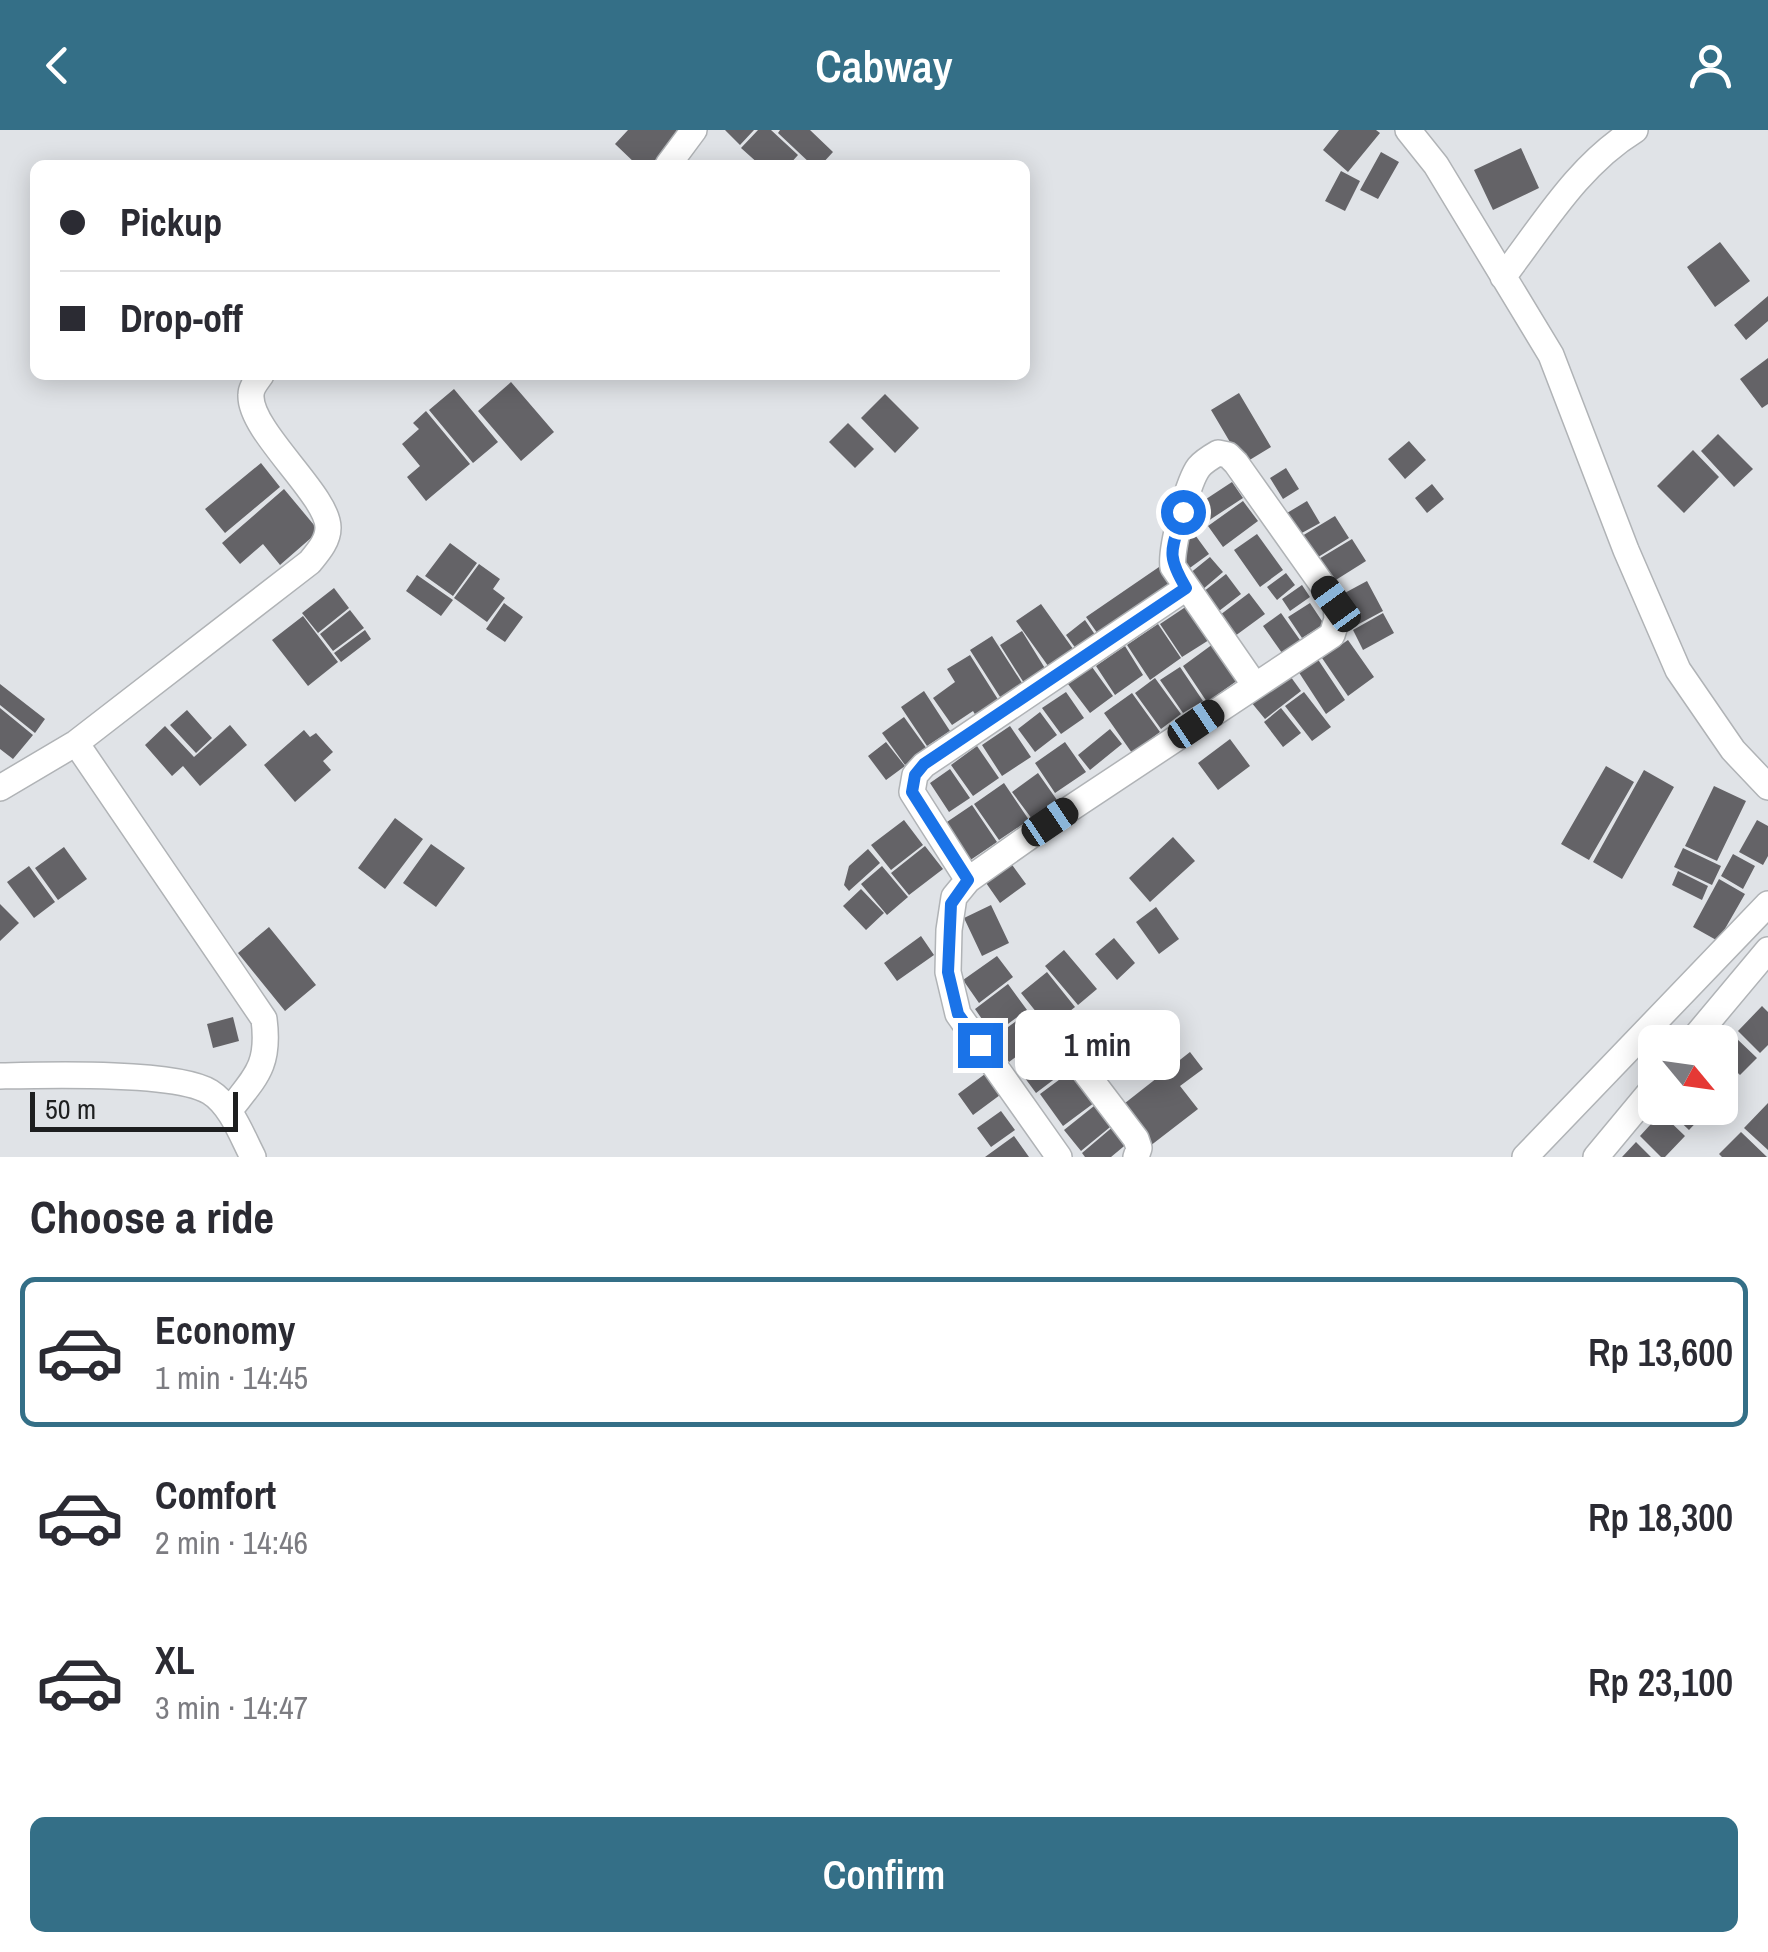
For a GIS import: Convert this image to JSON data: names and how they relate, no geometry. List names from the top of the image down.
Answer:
{
  "scale_bar": "50 m",
  "north": "bottom right",
  "page": {
    "header": "Cabway",
    "banner": ["Pickup", "Drop-off"],
    "bubble": "1 min",
    "scale": "50 m",
    "heading": "Choose a ride",
    "list": [
      {
        "name": "Economy",
        "note": "1 min · 14:45",
        "value": "Rp 13,600"
      },
      {
        "name": "Comfort",
        "note": "2 min · 14:46",
        "value": "Rp 18,300"
      },
      {
        "name": "XL",
        "note": "3 min · 14:47",
        "value": "Rp 23,100"
      }
    ],
    "buttons": "Confirm"
  }
}
